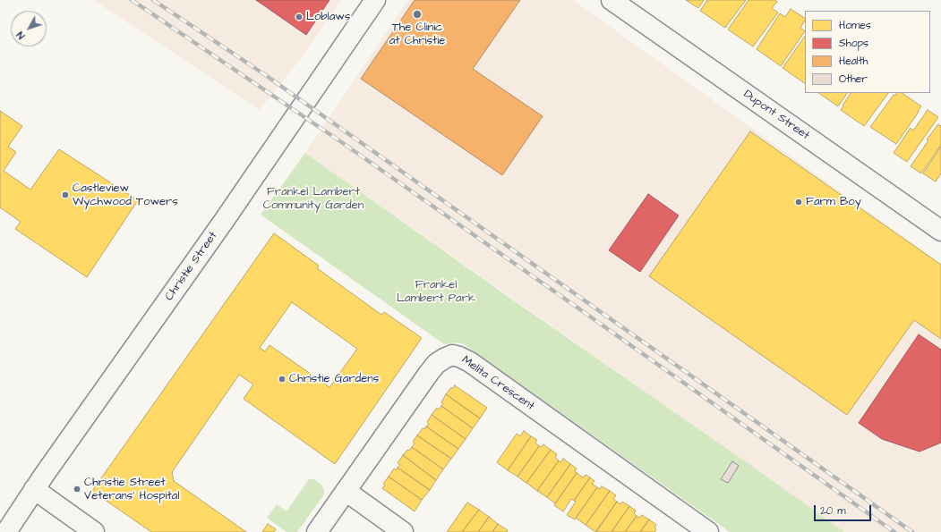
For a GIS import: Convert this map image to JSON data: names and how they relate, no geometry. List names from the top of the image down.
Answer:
{
  "streets": {
    "street": ["Dupont Street", "Christie Street", "Melita Crescent"]
  },
  "parks": ["Frankel Lambert Community Garden", "Frankel Lambert Park"],
  "places": [
    "The Clinic at Christie",
    "Loblaws",
    "Castleview Wychwood Towers",
    "Farm Boy",
    "Christie Gardens",
    "Christie Street Veterans’ Hospital"
  ],
  "legend": [
    "Homes",
    "Shops",
    "Health",
    "Other"
  ],
  "scale_bar": "20 m",
  "north": "bottom left"
}
